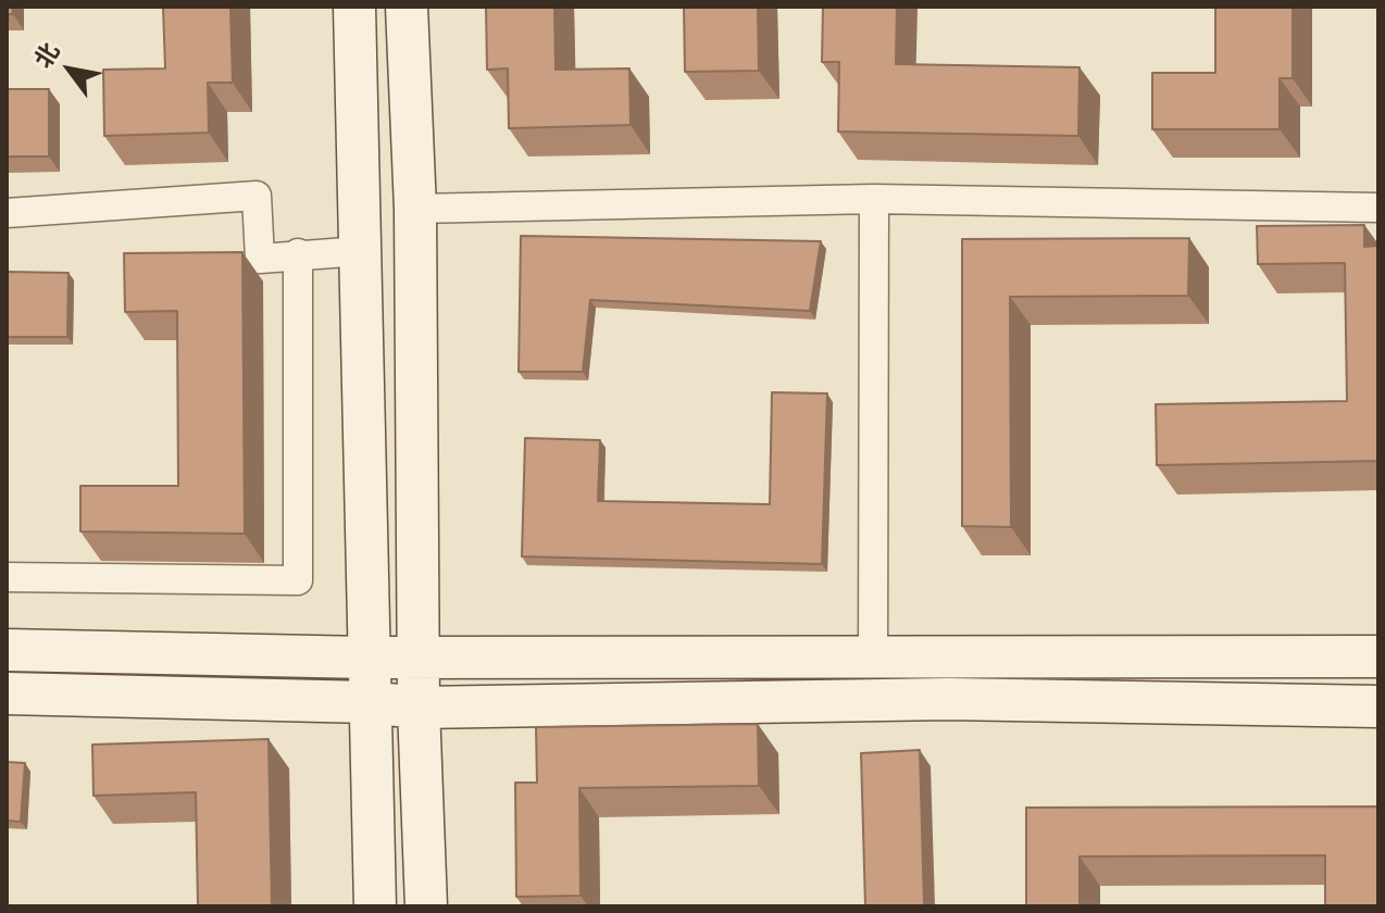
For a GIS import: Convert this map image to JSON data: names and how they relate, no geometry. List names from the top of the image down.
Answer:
{
  "north": "top left"
}
